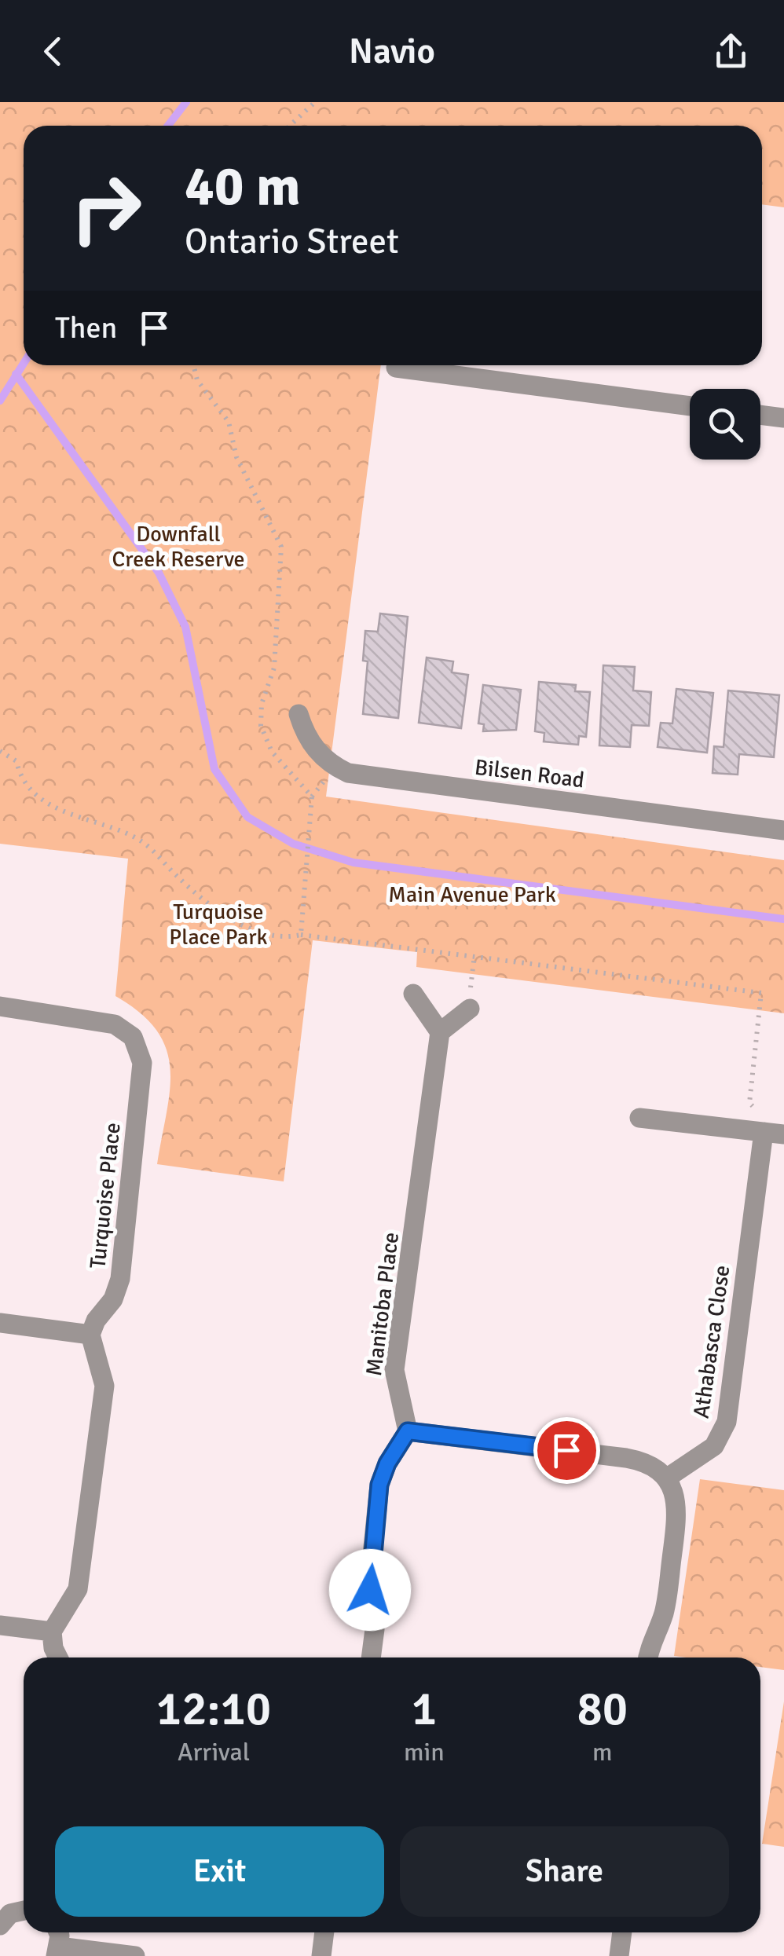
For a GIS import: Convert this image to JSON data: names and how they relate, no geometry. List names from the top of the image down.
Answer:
{
  "streets": {
    "street": [
      "Bilsen Road",
      "Turquoise Place",
      "Manitoba Place",
      "Athabasca Close"
    ]
  },
  "parks": ["Downfall Creek Reserve", "Main Avenue Park", "Turquoise Place Park"],
  "page": {
    "header": "Navio",
    "turn": ["40 m", "Ontario Street"],
    "then": "Then",
    "eta": [
      "12:10",
      "Arrival",
      "1",
      "min",
      "80",
      "m"
    ],
    "buttons": ["Exit", "Share"]
  }
}
